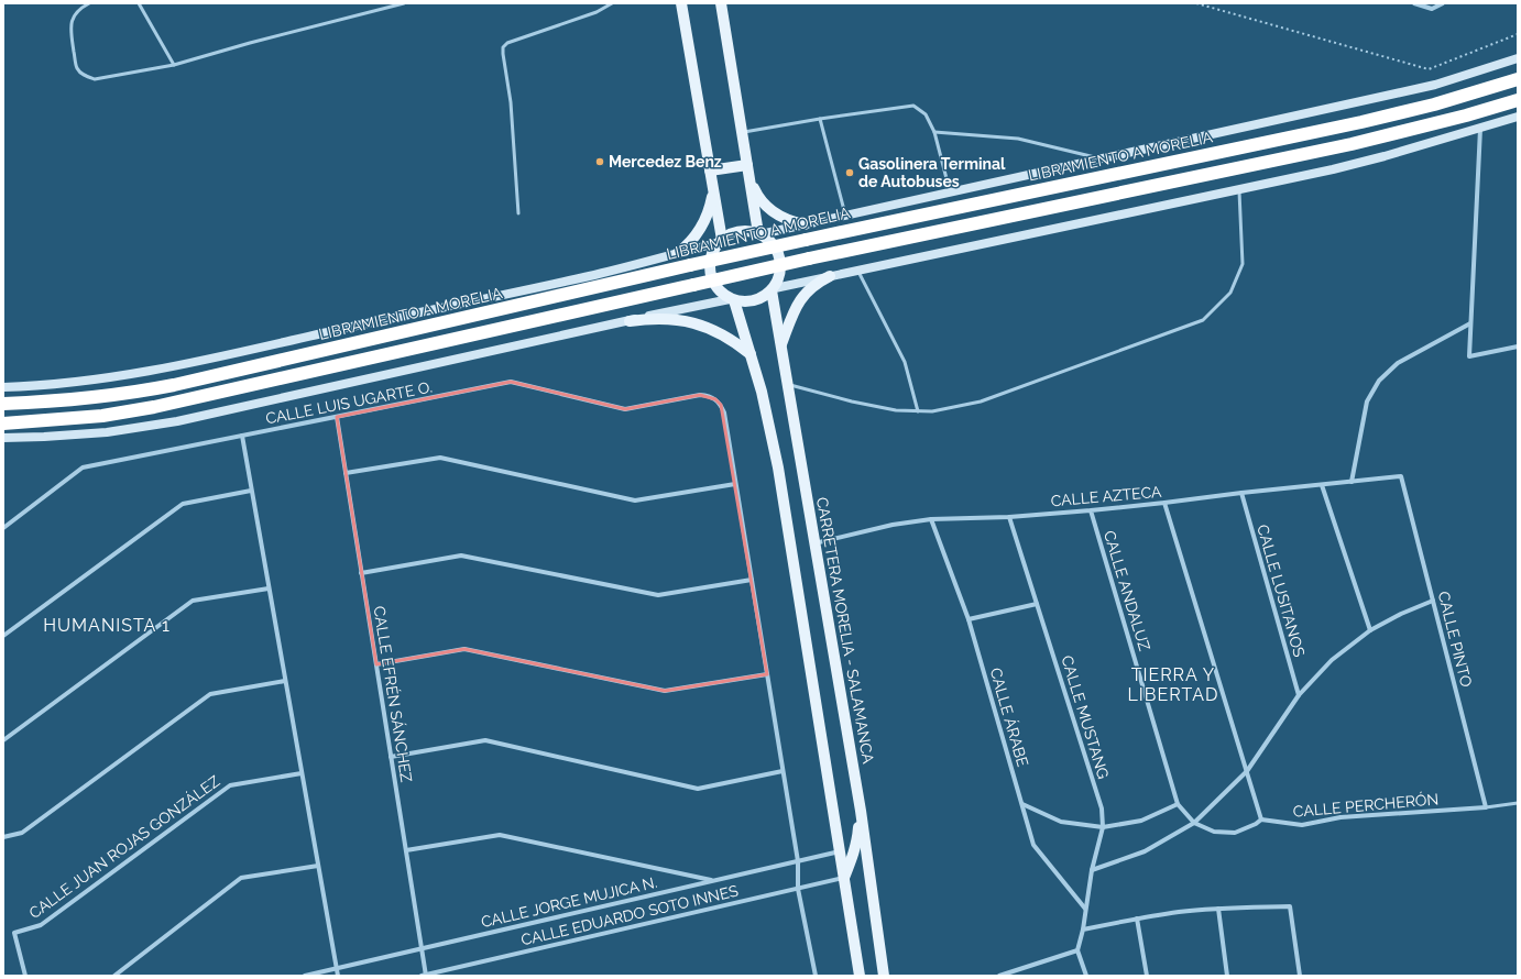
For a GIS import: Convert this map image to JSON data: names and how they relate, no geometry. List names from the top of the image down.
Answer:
{
  "streets": {
    "highway": ["LIBRAMIENTO A MORELIA"],
    "main road": ["CARRETERA MORELIA - SALAMANCA"],
    "street": [
      "CALLE LUIS UGARTE O.",
      "CALLE AZTECA",
      "CALLE ANDALUZ",
      "CALLE LUSITANOS",
      "CALLE PINTO",
      "CALLE EFRÉN SÁNCHEZ",
      "CALLE ÁRABE",
      "CALLE MUSTANG",
      "CALLE PERCHERÓN",
      "CALLE JUAN ROJAS GONZÁLEZ",
      "CALLE JORGE MUJICA N.",
      "CALLE EDUARDO SOTO INNES"
    ]
  },
  "crossings": [
    ["CALLE LUIS UGARTE O.", "CALLE EFRÉN SÁNCHEZ"],
    ["CALLE AZTECA", "CALLE ANDALUZ"],
    ["CALLE AZTECA", "CALLE LUSITANOS"],
    ["CALLE AZTECA", "CARRETERA MORELIA - SALAMANCA"],
    ["CALLE AZTECA", "CALLE PINTO"],
    ["CALLE AZTECA", "CALLE ÁRABE"],
    ["CALLE AZTECA", "CALLE MUSTANG"],
    ["CALLE PINTO", "CALLE PERCHERÓN"],
    ["CALLE EFRÉN SÁNCHEZ", "CALLE JORGE MUJICA N."],
    ["CALLE EFRÉN SÁNCHEZ", "CALLE EDUARDO SOTO INNES"],
    ["CALLE ÁRABE", "CALLE MUSTANG"]
  ],
  "districts": ["HUMANISTA 1", "TIERRA Y LIBERTAD"],
  "places": ["Mercedez Benz", "Gasolinera Terminal de Autobuses"]
}
